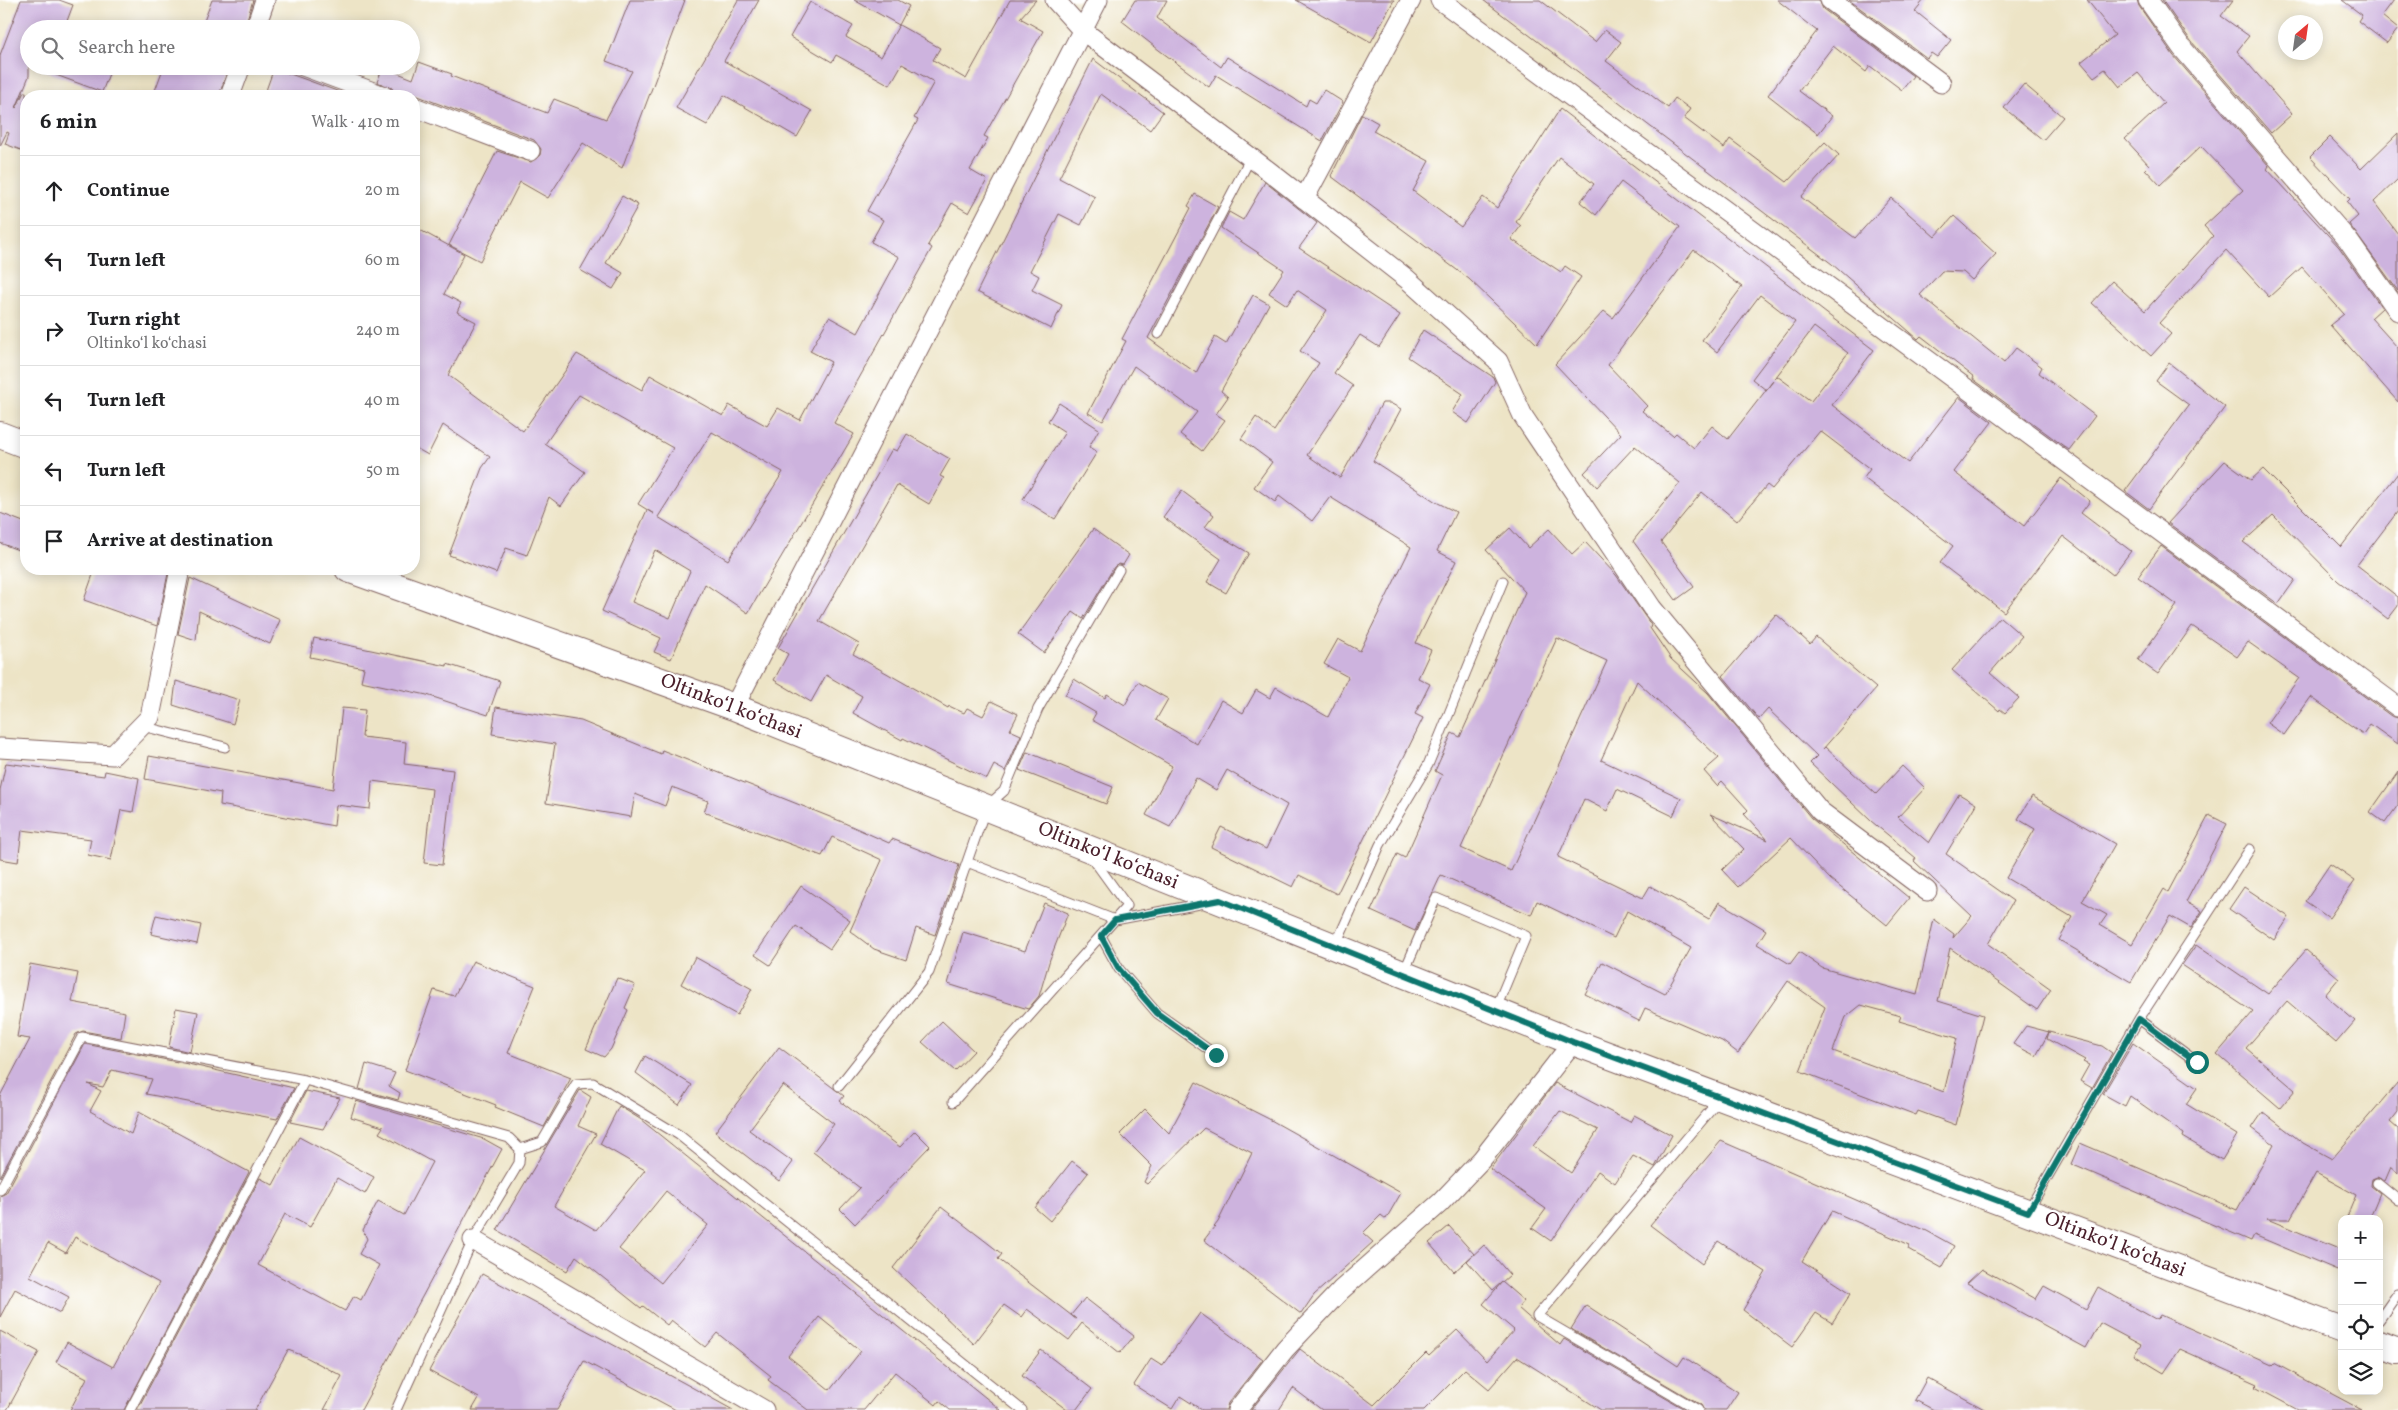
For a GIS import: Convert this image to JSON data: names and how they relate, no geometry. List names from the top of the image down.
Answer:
{
  "streets": {
    "main road": ["Oltinkoʻl koʻchasi"]
  },
  "north": "top right",
  "page": {
    "search": "Search here",
    "heading": ["6 min", "Walk · 410 m"],
    "list": [
      ["Continue", "20 m"],
      ["Turn left", "60 m"],
      ["Turn right", "Oltinkoʻl koʻchasi", "240 m"],
      ["Turn left", "40 m"],
      ["Turn left", "50 m"],
      "Arrive at destination"
    ],
    "map_buttons": ["+", "−"]
  }
}
